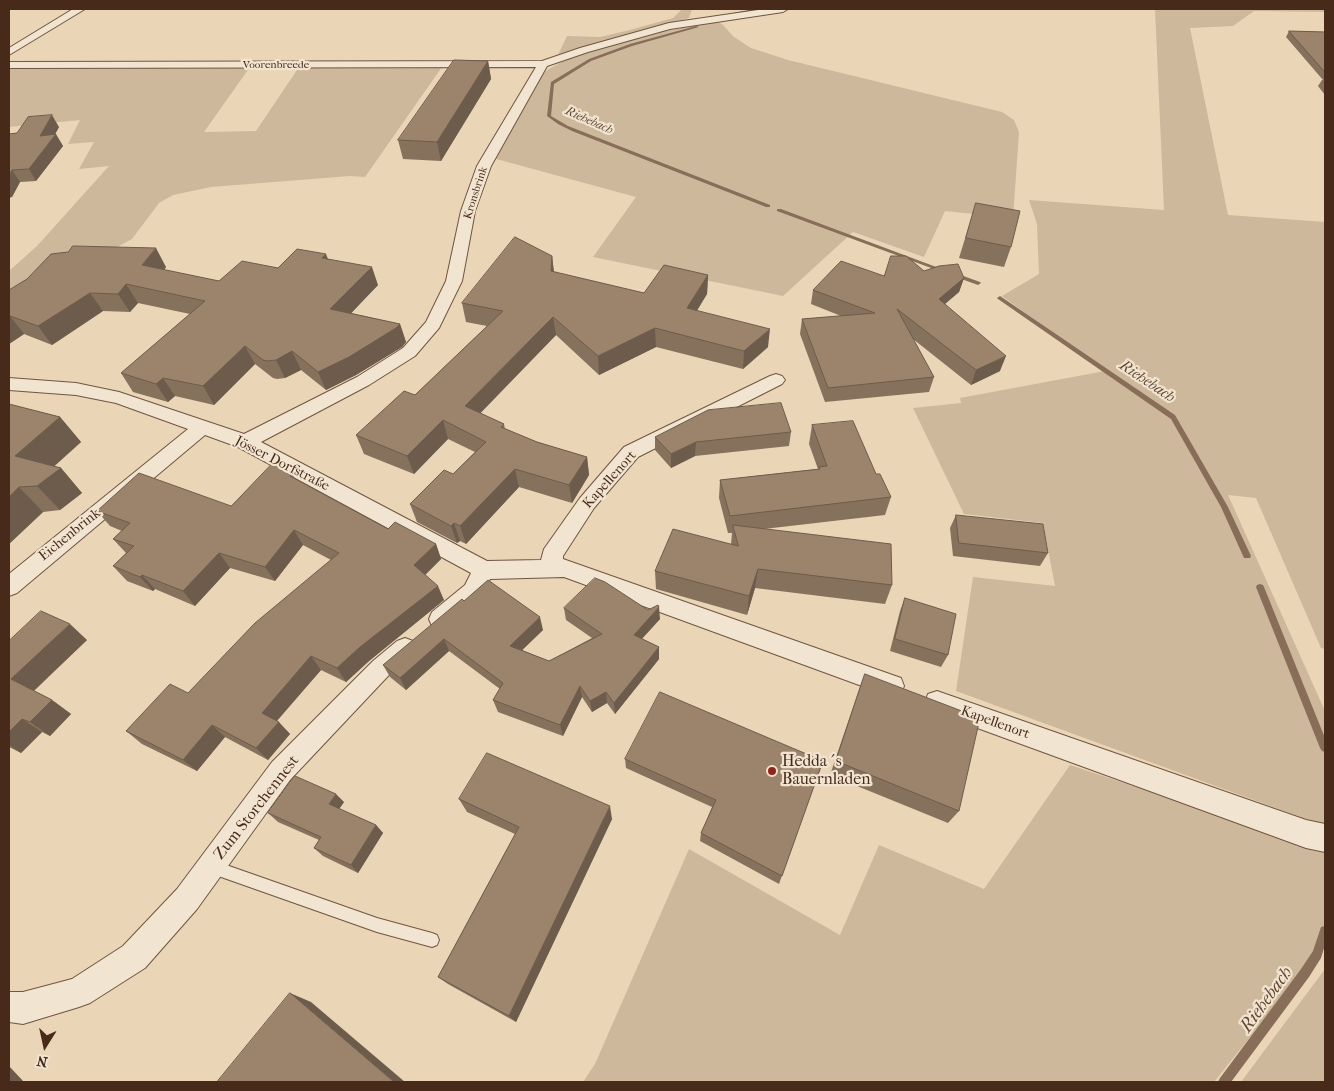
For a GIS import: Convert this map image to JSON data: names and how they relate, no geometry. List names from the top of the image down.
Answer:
{
  "streets": {
    "street": [
      "Voorenbreede",
      "Kronsbrink",
      "Jösser Dorfstraße",
      "Kapellenort",
      "Eichenbrink",
      "Zum Storchennest"
    ]
  },
  "crossings": [
    ["Voorenbreede", "Kronsbrink"],
    ["Kronsbrink", "Jösser Dorfstraße"],
    ["Jösser Dorfstraße", "Kapellenort"],
    ["Jösser Dorfstraße", "Eichenbrink"],
    ["Jösser Dorfstraße", "Zum Storchennest"],
    ["Kapellenort", "Zum Storchennest"]
  ],
  "water": ["Riehebach"],
  "places": ["Hedda´s Bauernladen"],
  "north": "bottom"
}
